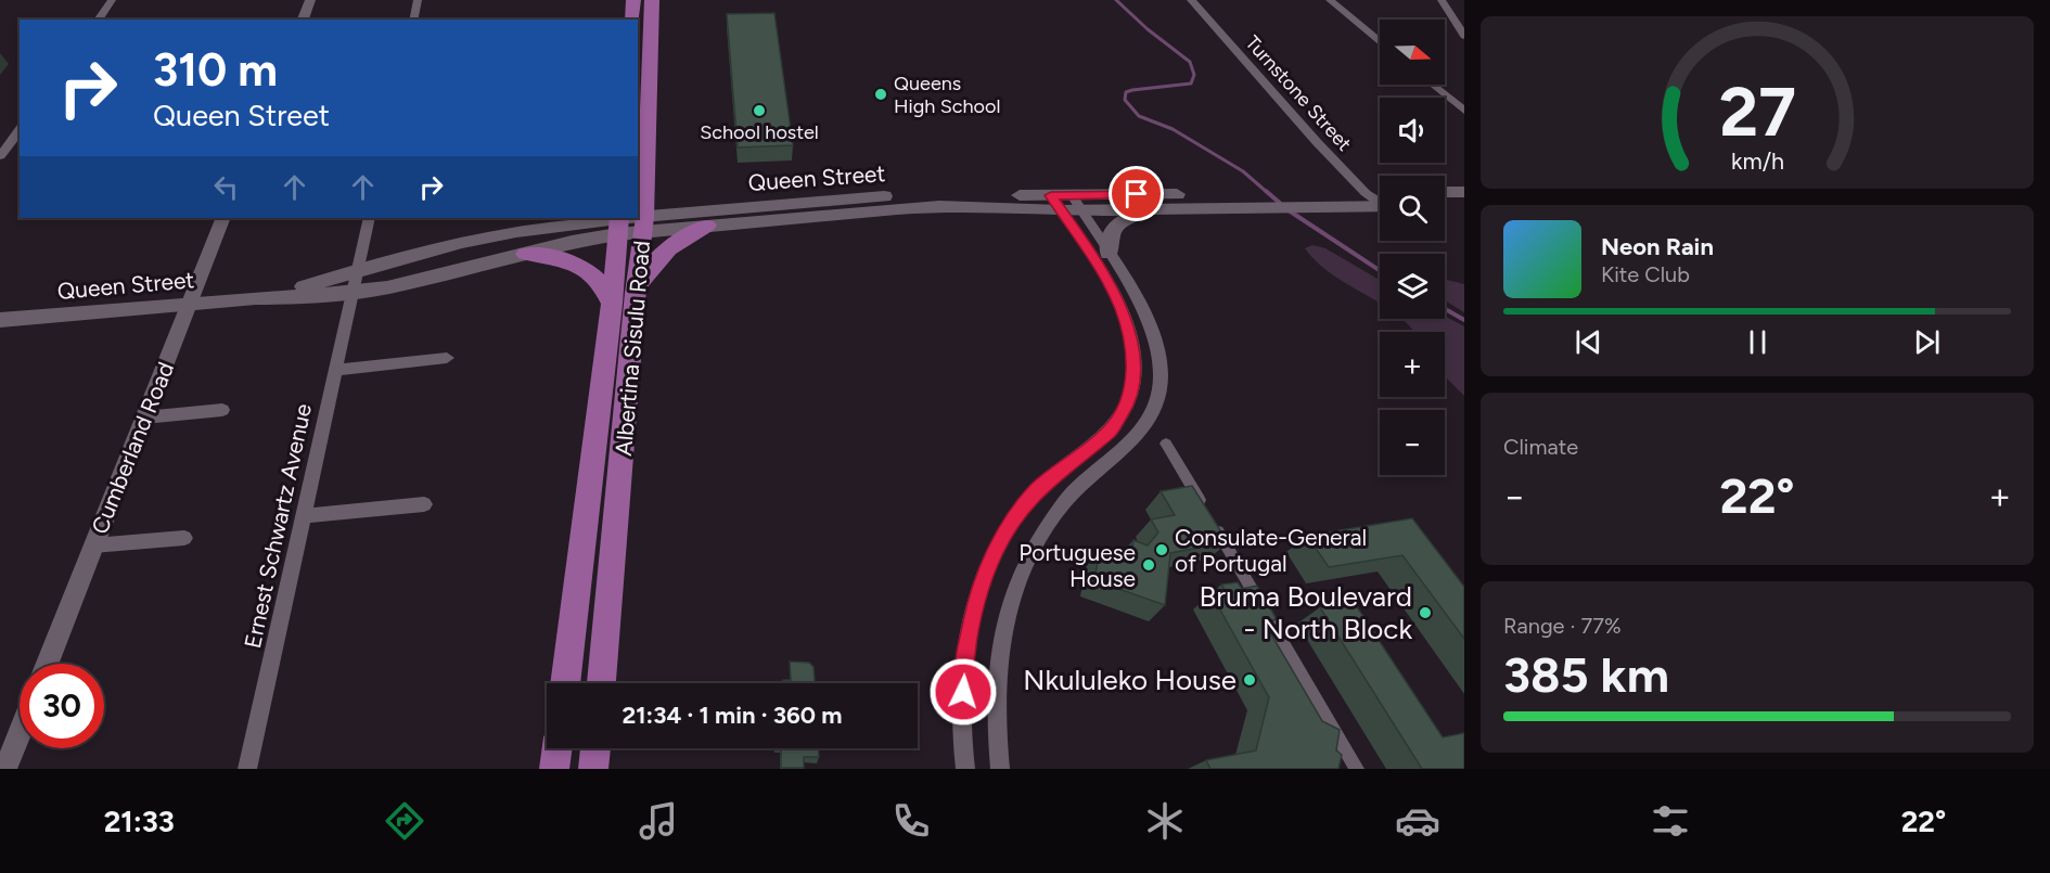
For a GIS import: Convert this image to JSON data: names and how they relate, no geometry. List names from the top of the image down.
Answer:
{
  "streets": {
    "main road": ["Queen Street", "Albertina Sisulu Road"],
    "street": ["Turnstone Street", "Cumberland Road", "Ernest Schwartz Avenue"]
  },
  "crossings": [
    ["Turnstone Street", "Queen Street"],
    ["Queen Street", "Albertina Sisulu Road"],
    ["Queen Street", "Cumberland Road"],
    ["Queen Street", "Ernest Schwartz Avenue"]
  ],
  "places": [
    "Queens High School",
    "School hostel",
    "Consulate-General of Portugal",
    "Portuguese House",
    "Bruma Boulevard - North Block",
    "Nkululeko House"
  ],
  "north": "right",
  "page": {
    "map_buttons": ["+", "−"],
    "turn": ["310 m", "Queen Street"],
    "song": ["Neon Rain", "Kite Club"],
    "tile": [
      "Climate",
      ["Range · 77%", "385 km"]
    ],
    "heat": ["−", "22°", "+"],
    "limit": "30",
    "trip": "21:34 · 1 min · 360 m",
    "tabs": ["21:33", "22°"],
    "gauge": ["27", "km/h"]
  }
}
